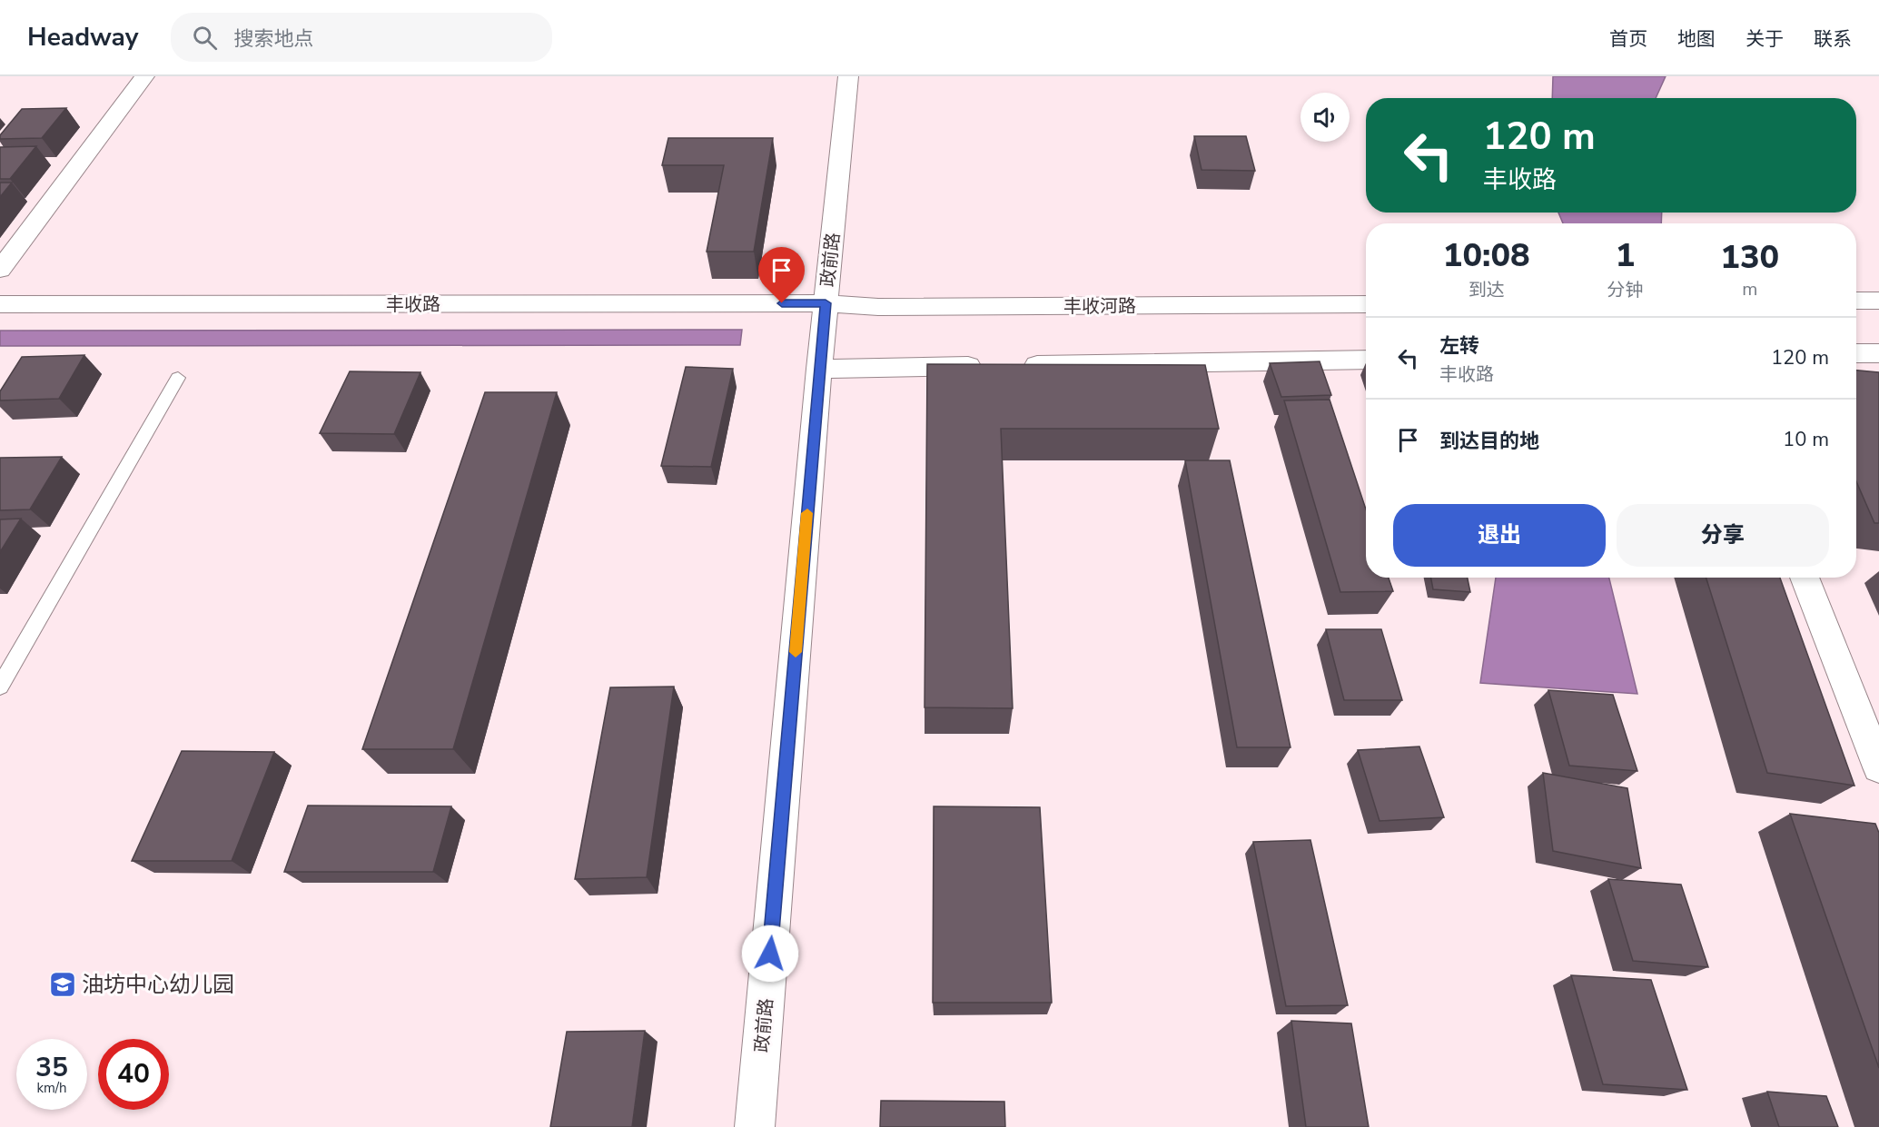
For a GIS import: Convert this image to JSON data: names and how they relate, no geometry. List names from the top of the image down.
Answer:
{
  "streets": {
    "street": ["政前路", "丰收路", "丰收河路"]
  },
  "crossings": [
    ["政前路", "丰收路"],
    ["政前路", "丰收河路"],
    ["丰收路", "丰收河路"]
  ],
  "places": {
    "school or university": ["油坊中心幼儿园"]
  },
  "page": {
    "header": "Headway",
    "search": "搜索地点",
    "nav": [
      "首页",
      "地图",
      "关于",
      "联系"
    ],
    "turn": ["120 m", "丰收路"],
    "eta": [
      "10:08",
      "到达",
      "1",
      "分钟",
      "130",
      "m"
    ],
    "list": [
      {
        "name": "左转",
        "note": "丰收路",
        "value": "120 m"
      },
      {
        "name": "到达目的地",
        "value": "10 m"
      }
    ],
    "buttons": ["退出", "分享"],
    "speed": "35 km/h",
    "limit": "40"
  }
}
